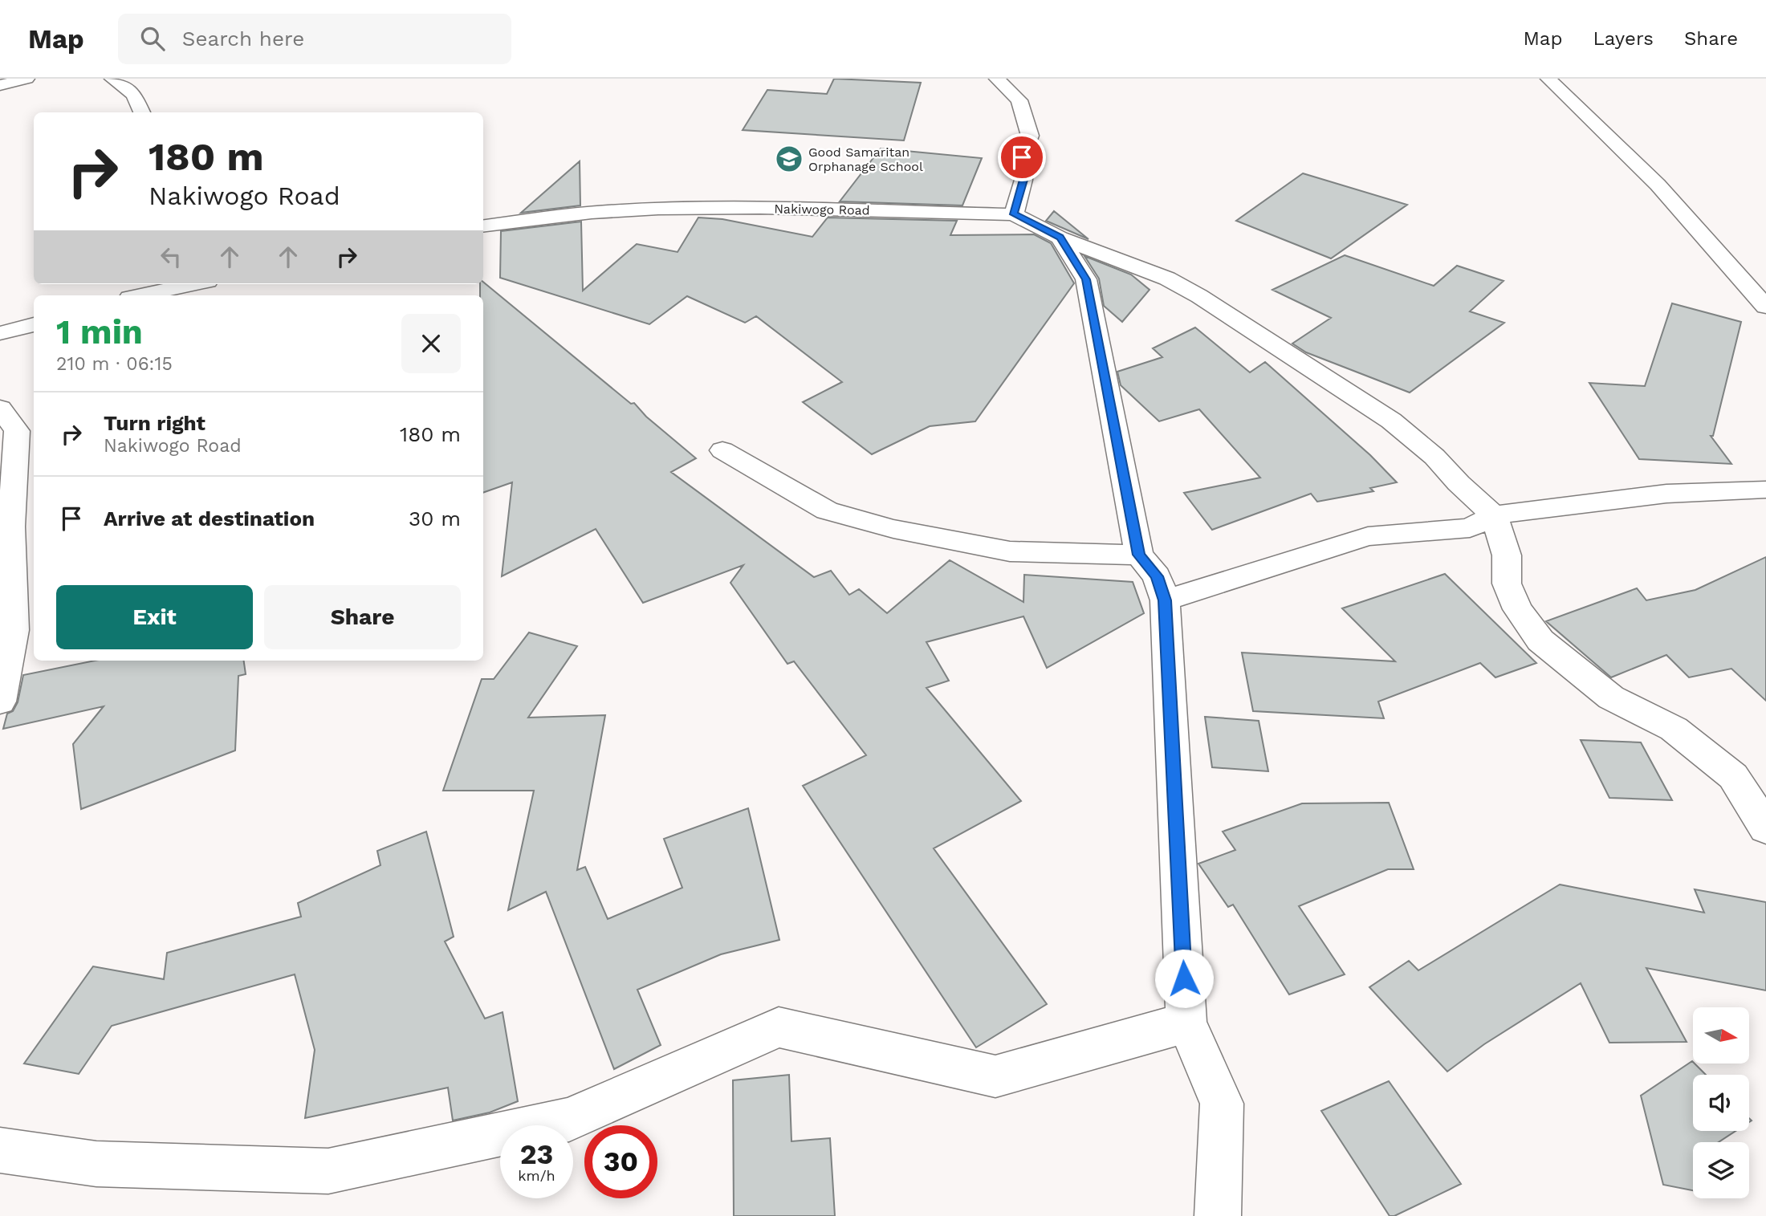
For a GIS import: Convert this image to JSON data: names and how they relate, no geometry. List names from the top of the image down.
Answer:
{
  "streets": {
    "street": ["Nakiwogo Road"]
  },
  "places": {
    "school or university": ["Good Samaritan Orphanage School"]
  },
  "north": "right",
  "page": {
    "header": "Map",
    "search": "Search here",
    "nav": ["Map", "Layers", "Share"],
    "turn": ["180 m", "Nakiwogo Road"],
    "heading": ["1 min", "210 m · 06:15"],
    "list": [
      {
        "name": "Turn right",
        "note": "Nakiwogo Road",
        "value": "180 m"
      },
      {
        "name": "Arrive at destination",
        "value": "30 m"
      }
    ],
    "buttons": ["Exit", "Share"],
    "speed": "23 km/h",
    "limit": "30"
  }
}
